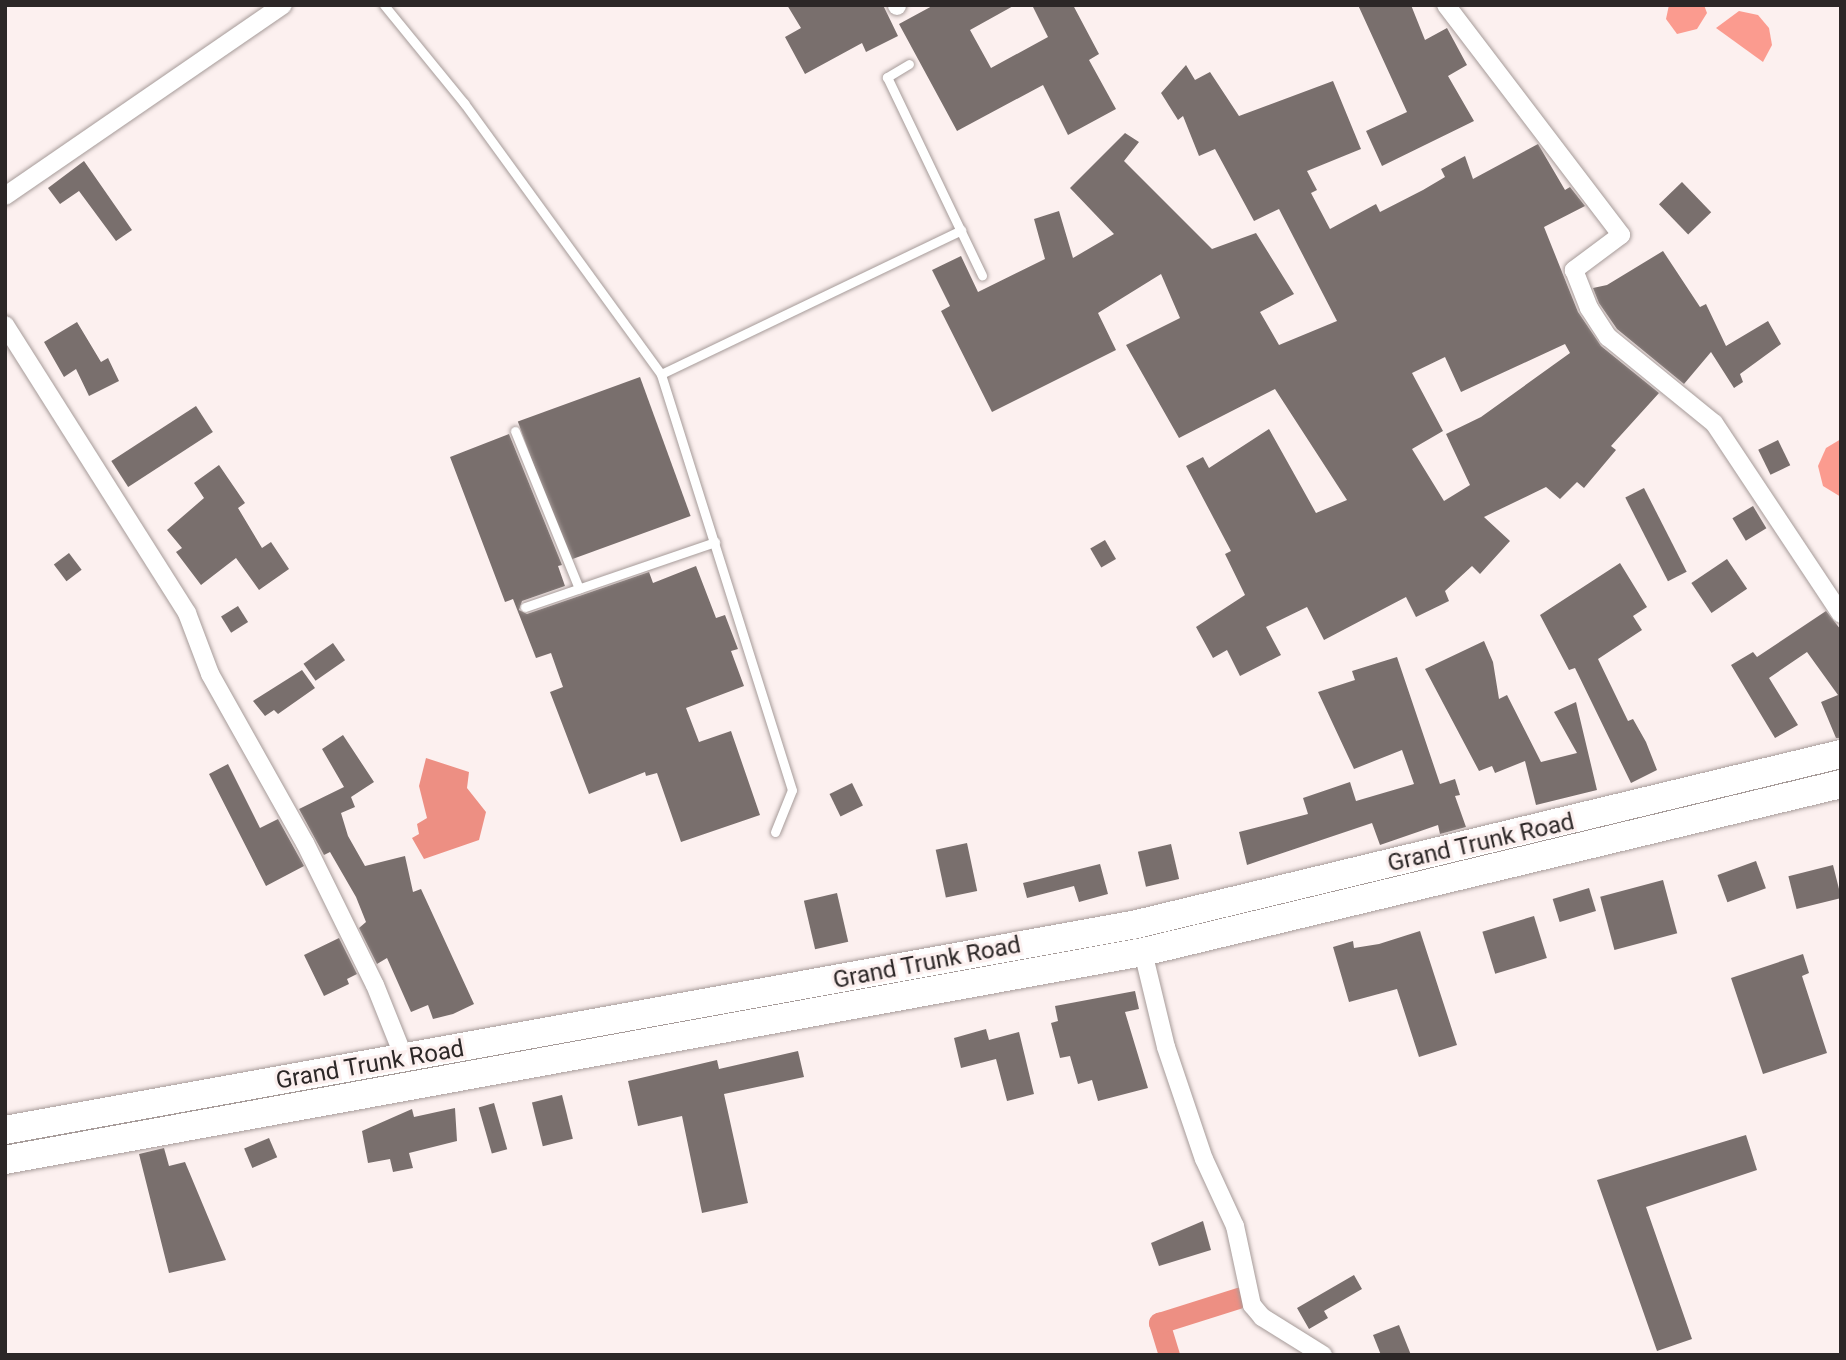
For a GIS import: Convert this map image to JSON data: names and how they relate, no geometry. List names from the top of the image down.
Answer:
{
  "streets": {
    "highway": ["Grand Trunk Road"]
  }
}
